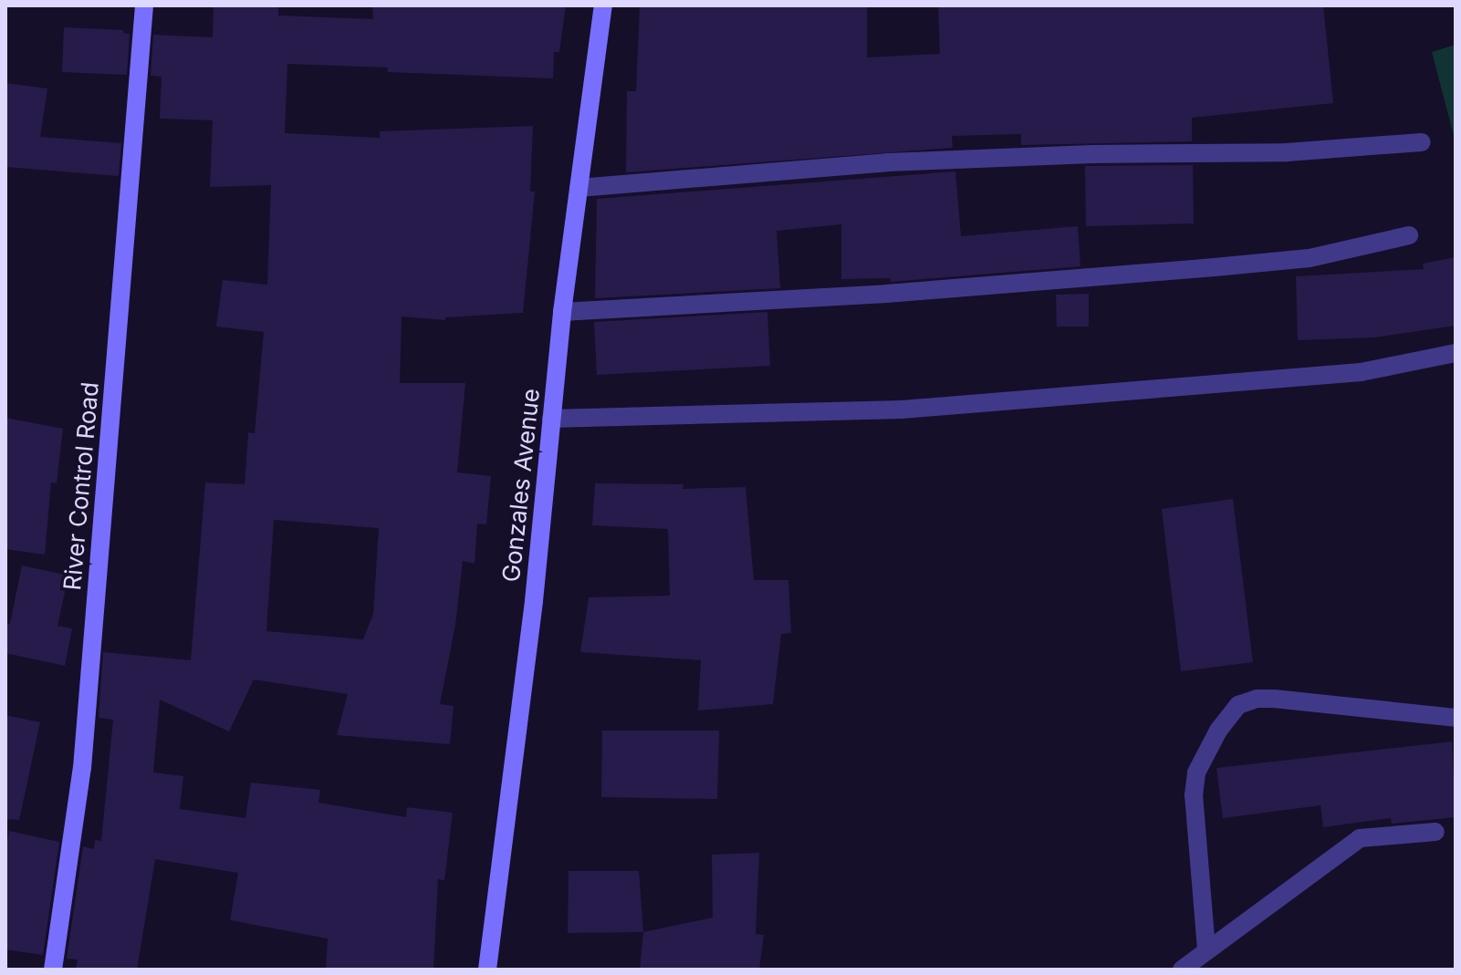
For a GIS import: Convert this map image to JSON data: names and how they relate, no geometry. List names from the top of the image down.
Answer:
{
  "streets": {
    "main road": ["Gonzales Avenue", "River Control Road"]
  }
}
